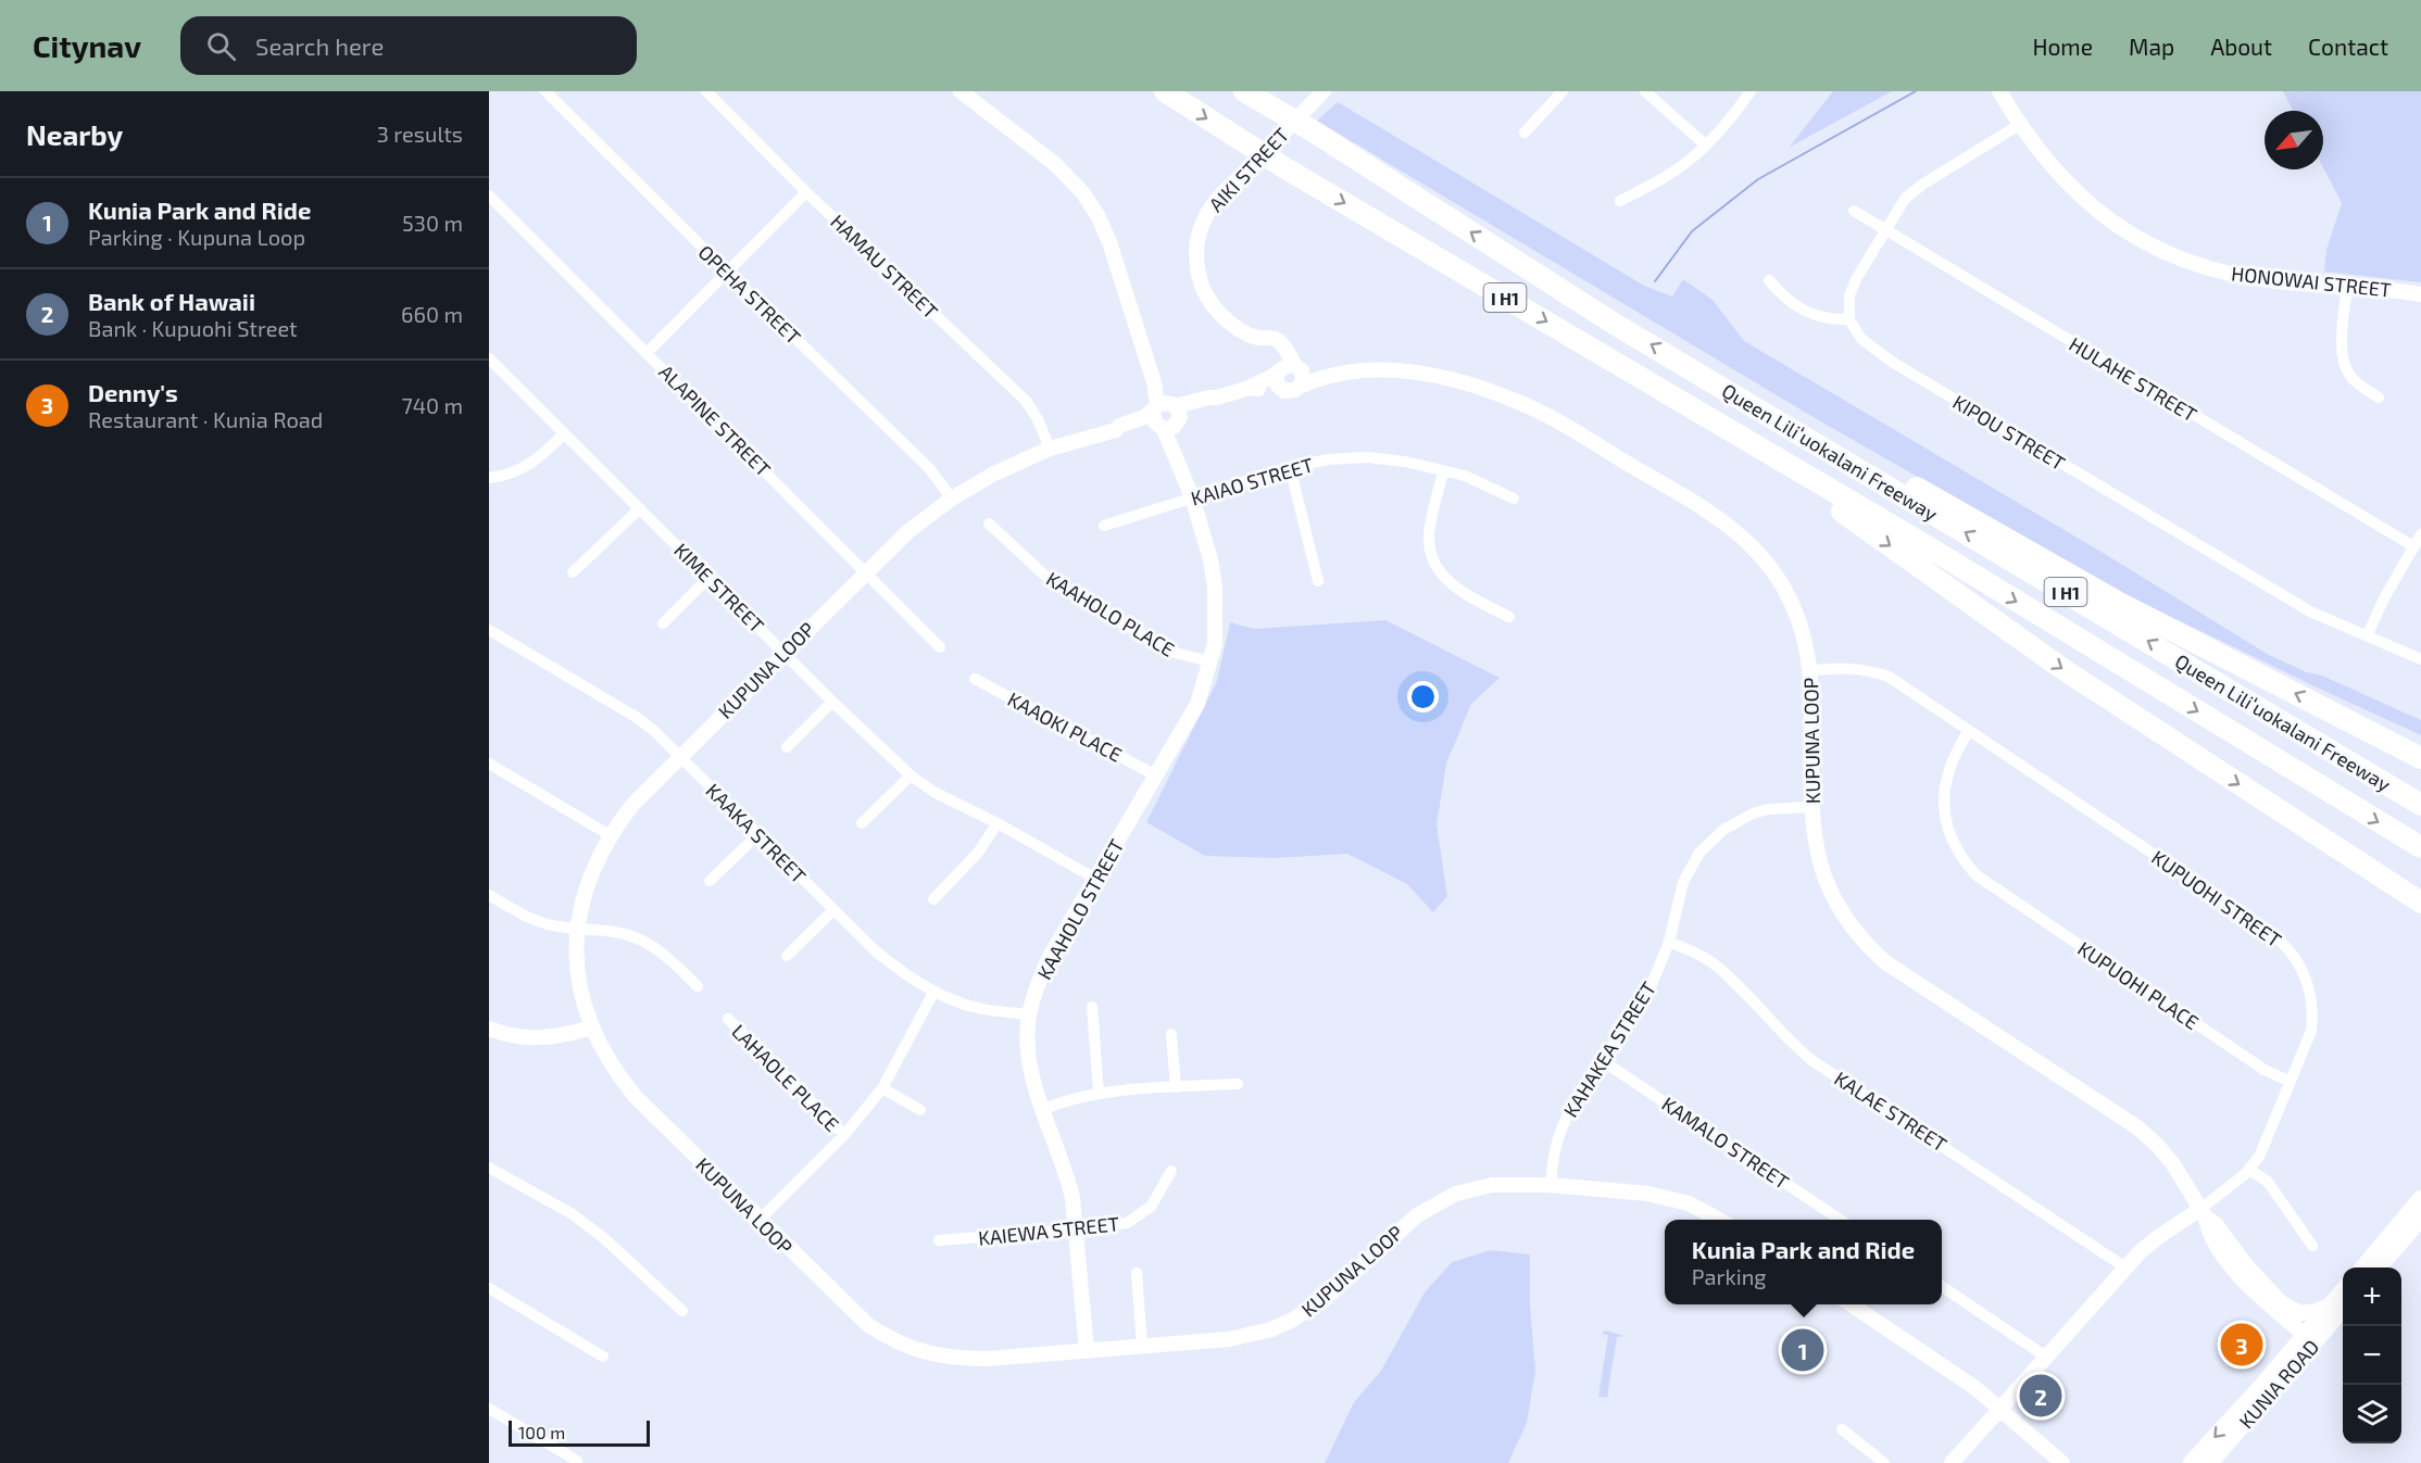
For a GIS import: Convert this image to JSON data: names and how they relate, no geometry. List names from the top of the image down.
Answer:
{
  "streets": {
    "highway": ["I H1", "Queen Liliʻuokalani Freeway"],
    "main road": ["KUNIA ROAD"],
    "street": [
      "AIKI STREET",
      "HAMAU STREET",
      "HONOWAI STREET",
      "OPEHA STREET",
      "HULAHE STREET",
      "ALAPINE STREET",
      "KIPOU STREET",
      "KAIAO STREET",
      "KIME STREET",
      "KAAHOLO PLACE",
      "KUPUNA LOOP",
      "KAAOKI PLACE",
      "KAAKA STREET",
      "KUPUOHI STREET",
      "KAAHOLO STREET",
      "KUPUOHI PLACE",
      "KAHAKEA STREET",
      "LAHAOLE PLACE",
      "KALAE STREET",
      "KAMALO STREET",
      "KAIEWA STREET"
    ]
  },
  "crossings": [
    ["AIKI STREET", "KUPUNA LOOP"],
    ["HAMAU STREET", "KUPUNA LOOP"],
    ["OPEHA STREET", "KUPUNA LOOP"],
    ["ALAPINE STREET", "KUPUNA LOOP"],
    ["KAIAO STREET", "KAAHOLO STREET"],
    ["KIME STREET", "KUPUNA LOOP"],
    ["KIME STREET", "KAAHOLO STREET"],
    ["KAAHOLO PLACE", "KAAHOLO STREET"],
    ["KUPUNA LOOP", "KAAKA STREET"],
    ["KUPUNA LOOP", "KUPUOHI STREET"],
    ["KUPUNA LOOP", "KAAHOLO STREET"],
    ["KUPUNA LOOP", "KAHAKEA STREET"],
    ["KUPUNA LOOP", "KUNIA ROAD"],
    ["KAAOKI PLACE", "KAAHOLO STREET"],
    ["KAAKA STREET", "KAAHOLO STREET"],
    ["KUPUOHI STREET", "KUPUOHI PLACE"],
    ["KUPUOHI STREET", "KALAE STREET"],
    ["KAAHOLO STREET", "KAIEWA STREET"],
    ["KAHAKEA STREET", "KALAE STREET"],
    ["KAHAKEA STREET", "KAMALO STREET"]
  ],
  "scale_bar": "100 m",
  "north": "bottom left",
  "page": {
    "header": "Citynav",
    "search": "Search here",
    "nav": [
      "Home",
      "Map",
      "About",
      "Contact"
    ],
    "heading": ["Nearby", "3 results"],
    "list": [
      {
        "mark": "1",
        "name": "Kunia Park and Ride",
        "note": "Parking · Kupuna Loop",
        "value": "530 m"
      },
      {
        "mark": "2",
        "name": "Bank of Hawaii",
        "note": "Bank · Kupuohi Street",
        "value": "660 m"
      },
      {
        "mark": "3",
        "name": "Denny's",
        "note": "Restaurant · Kunia Road",
        "value": "740 m"
      }
    ],
    "popup": ["Kunia Park and Ride", "Parking"],
    "map_buttons": ["+", "−"],
    "pins": ["3", "1", "2"],
    "scale": "100 m"
  }
}
